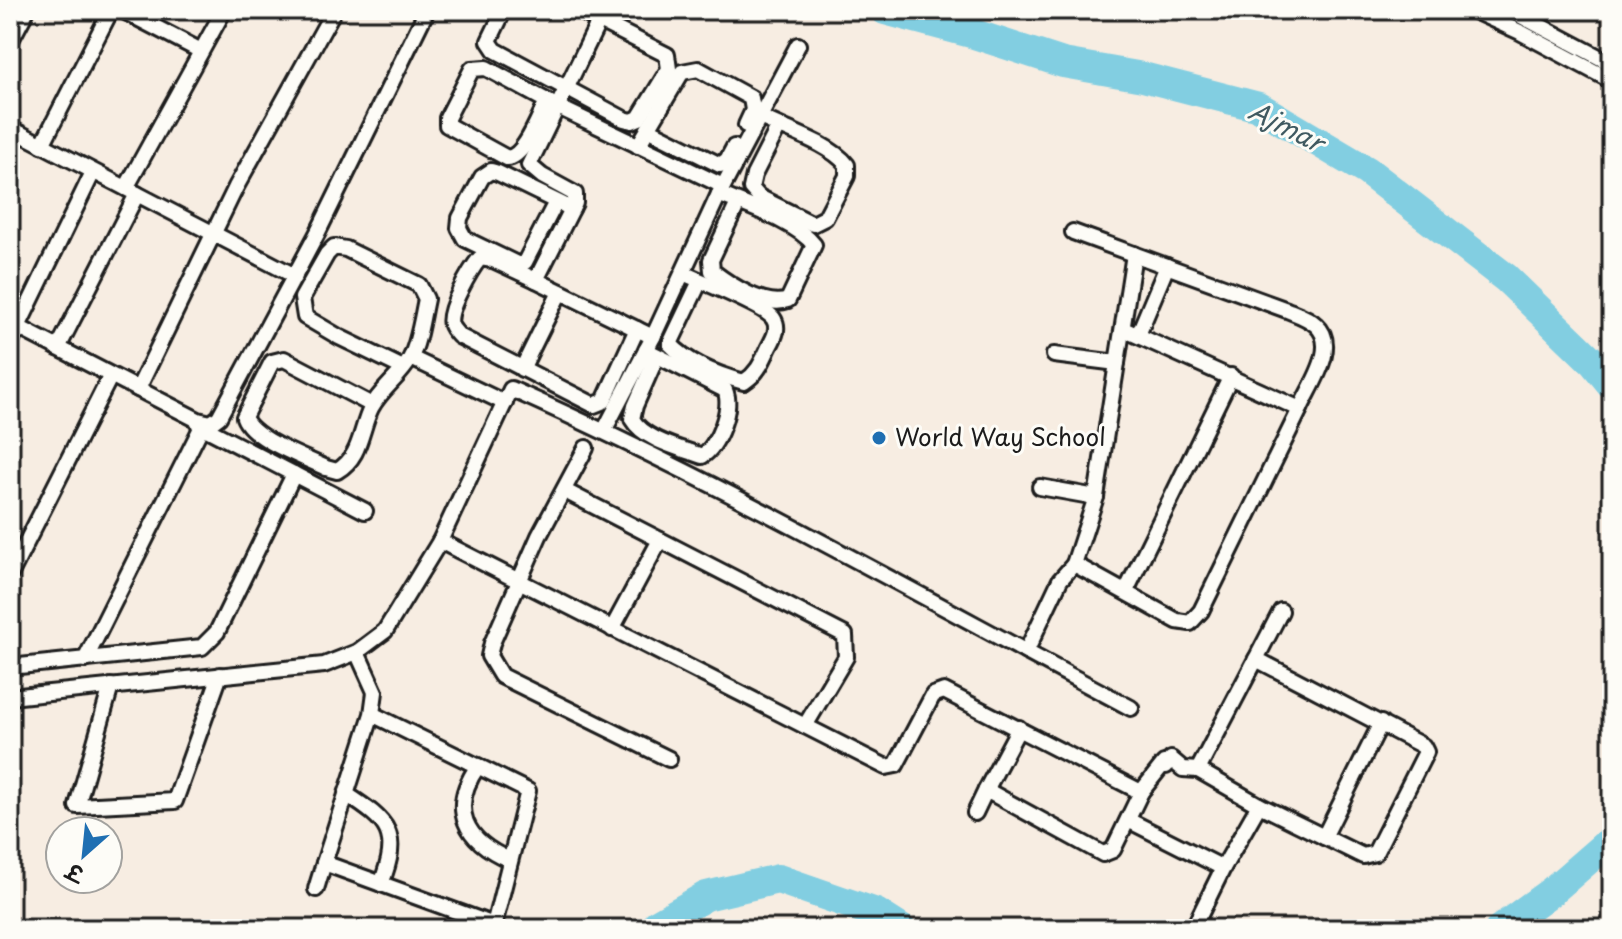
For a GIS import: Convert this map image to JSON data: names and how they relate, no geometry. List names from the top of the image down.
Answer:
{
  "water": ["Ajmar"],
  "places": ["World Way School"],
  "north": "bottom left"
}
